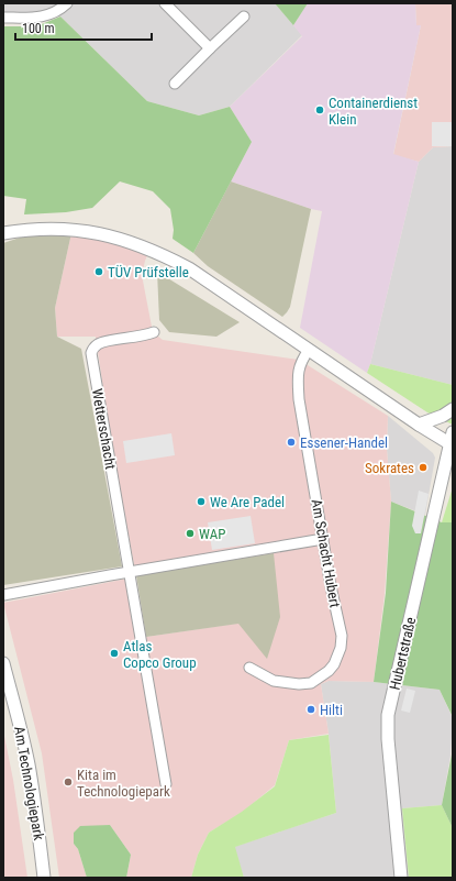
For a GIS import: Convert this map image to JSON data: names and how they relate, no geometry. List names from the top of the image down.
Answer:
{
  "streets": {
    "street": [
      "Wetterschacht",
      "Am Schacht Hubert",
      "Hubertstraße",
      "Am Technologiepark"
    ]
  },
  "places": [
    "Containerdienst Klein",
    "TÜV Prüfstelle",
    "Essener-Handel",
    "Sokrates",
    "We Are Padel",
    "WAP",
    "Atlas Copco Group",
    "Hilti",
    "Kita im Technologiepark"
  ],
  "scale_bar": "100 m"
}
